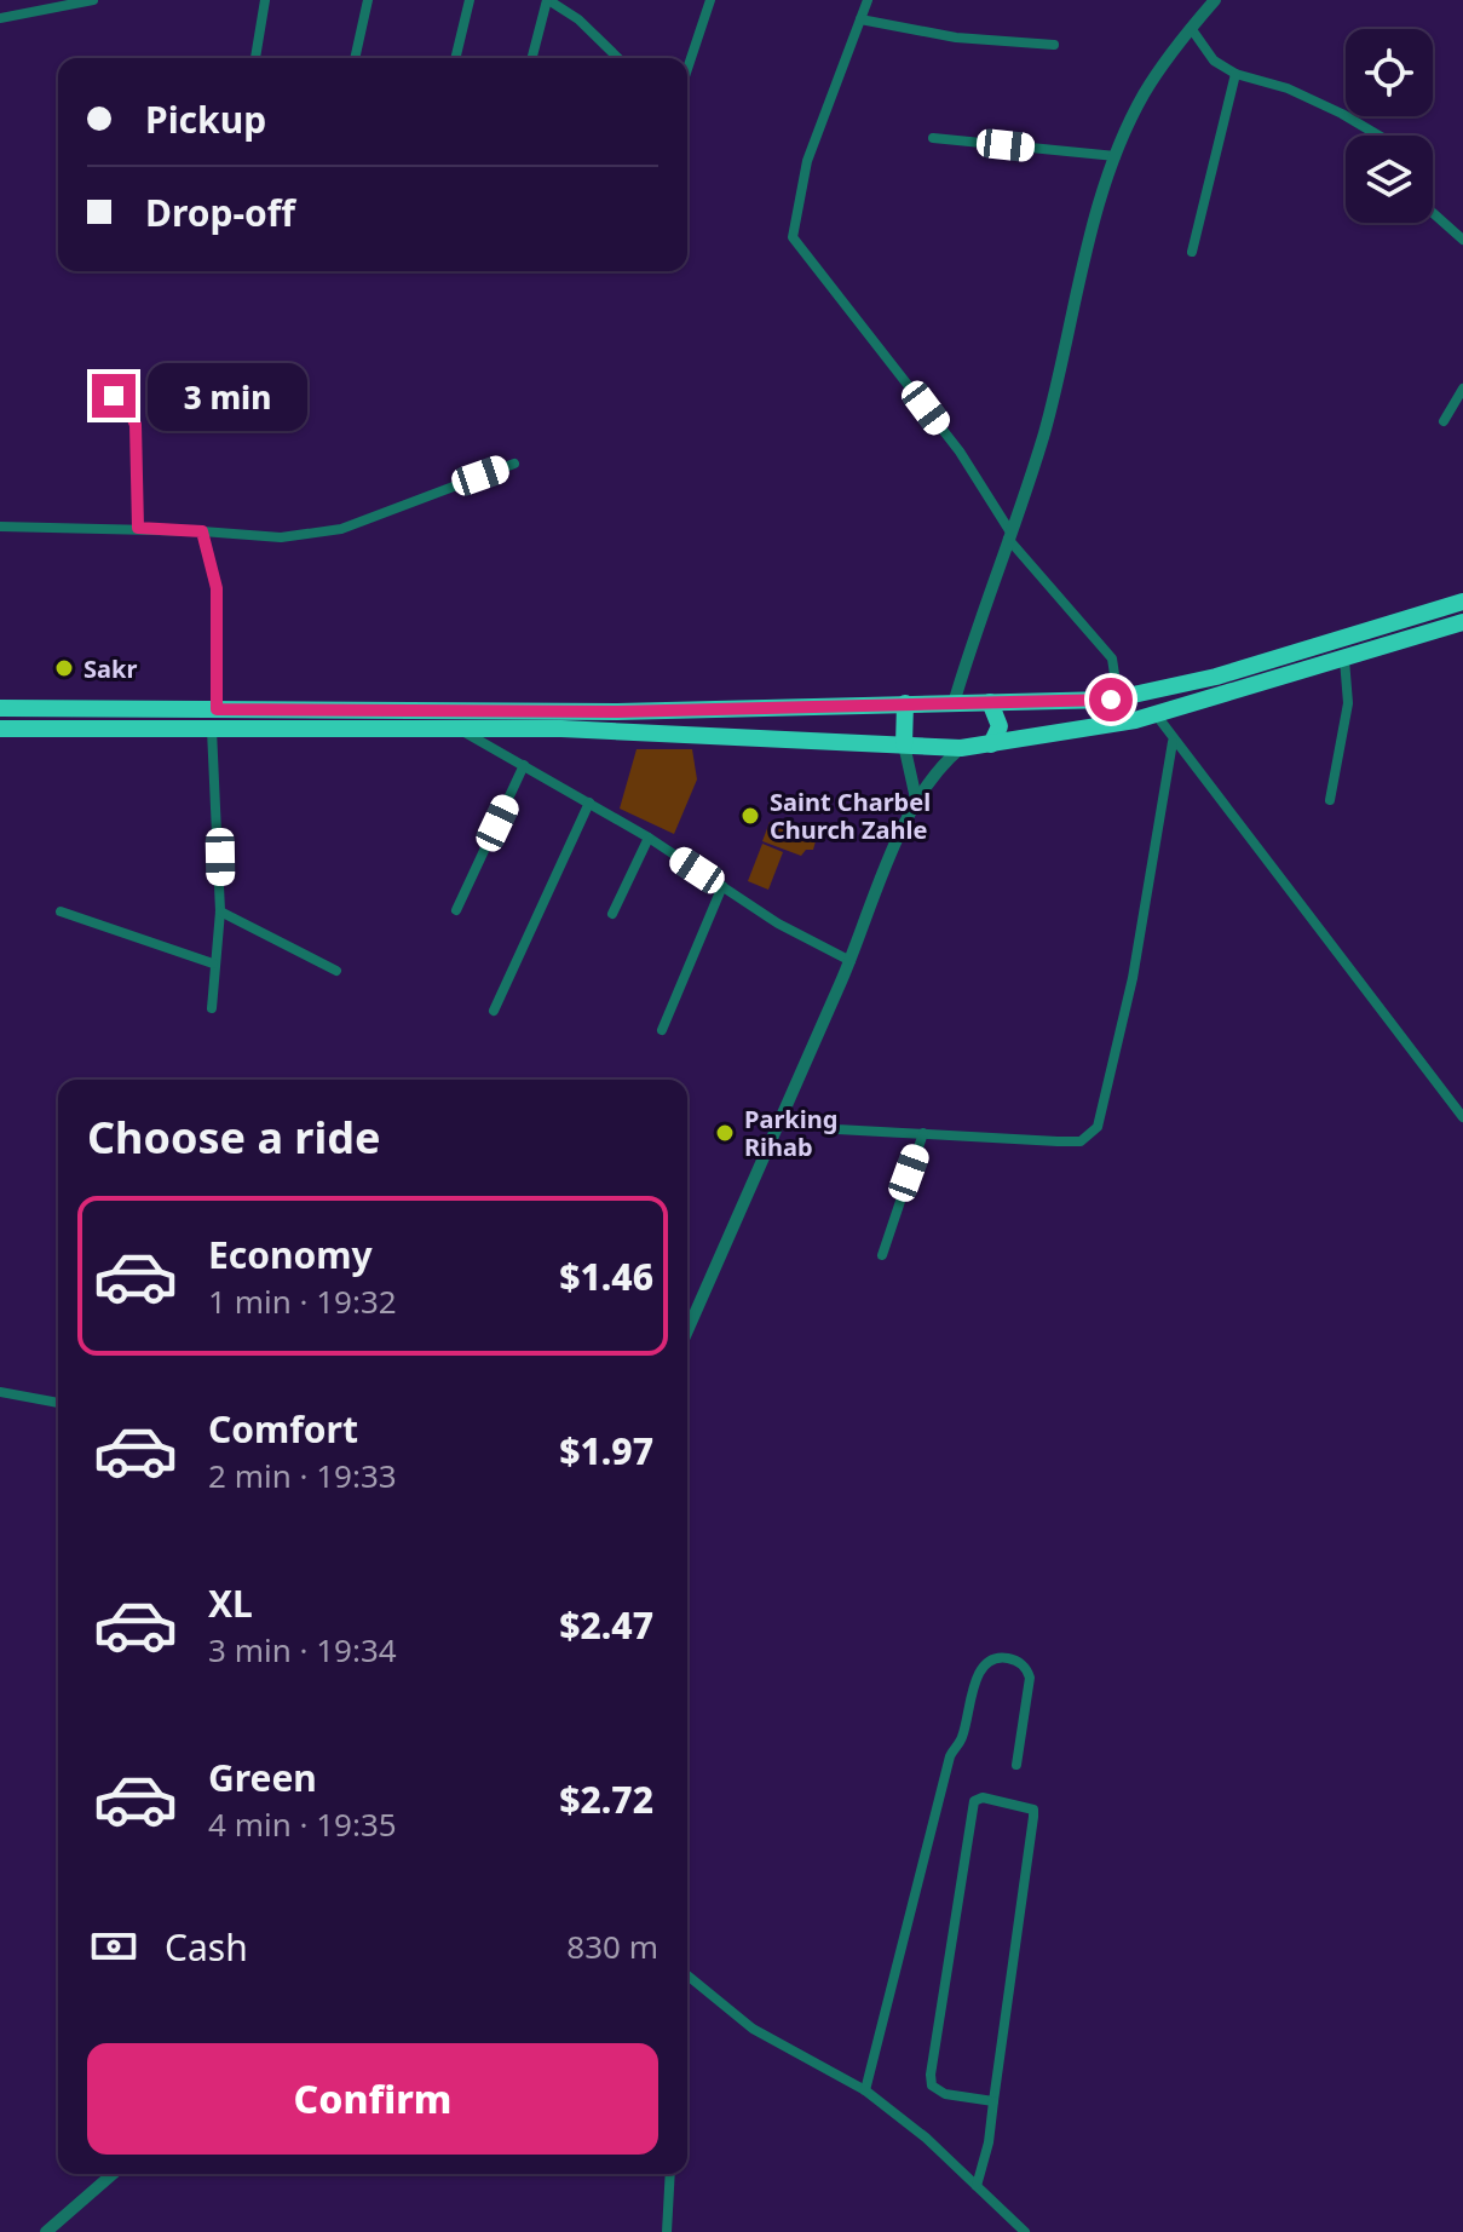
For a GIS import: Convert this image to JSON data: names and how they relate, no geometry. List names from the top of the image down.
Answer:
{
  "places": ["Sakr", "Saint Charbel Church Zahle", "Parking Rihab"],
  "page": {
    "banner": ["Pickup", "Drop-off"],
    "bubble": "3 min",
    "heading": "Choose a ride",
    "list": [
      {
        "name": "Economy",
        "note": "1 min · 19:32",
        "value": "$1.46"
      },
      {
        "name": "Comfort",
        "note": "2 min · 19:33",
        "value": "$1.97"
      },
      {
        "name": "XL",
        "note": "3 min · 19:34",
        "value": "$2.47"
      },
      {
        "name": "Green",
        "note": "4 min · 19:35",
        "value": "$2.72"
      }
    ],
    "pay": ["Cash", "830 m"],
    "buttons": "Confirm"
  }
}
